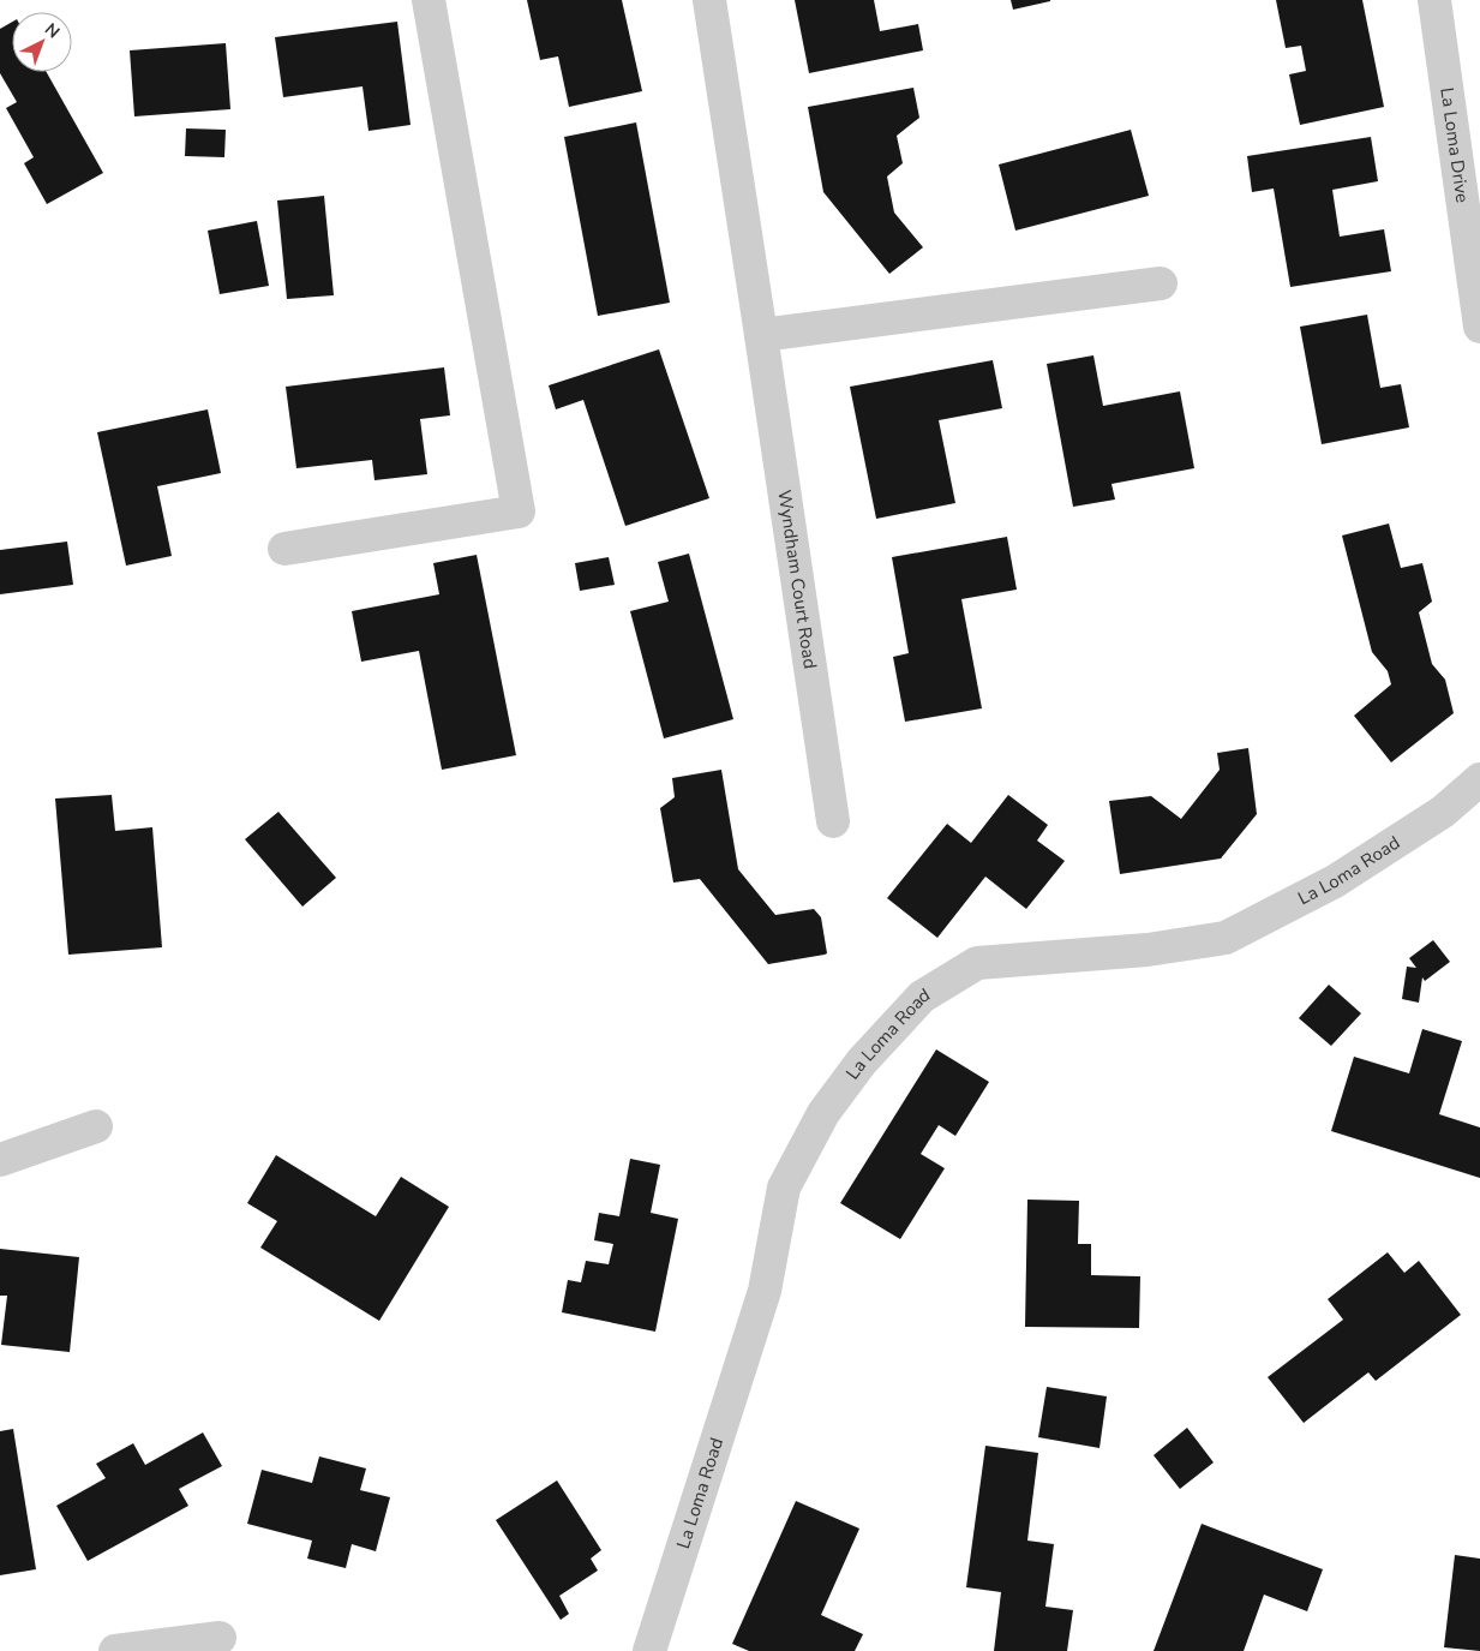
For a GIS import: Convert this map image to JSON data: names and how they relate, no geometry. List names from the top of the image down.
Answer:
{
  "streets": {
    "street": ["La Loma Drive", "Wyndham Court Road", "La Loma Road"]
  },
  "north": "top right"
}
